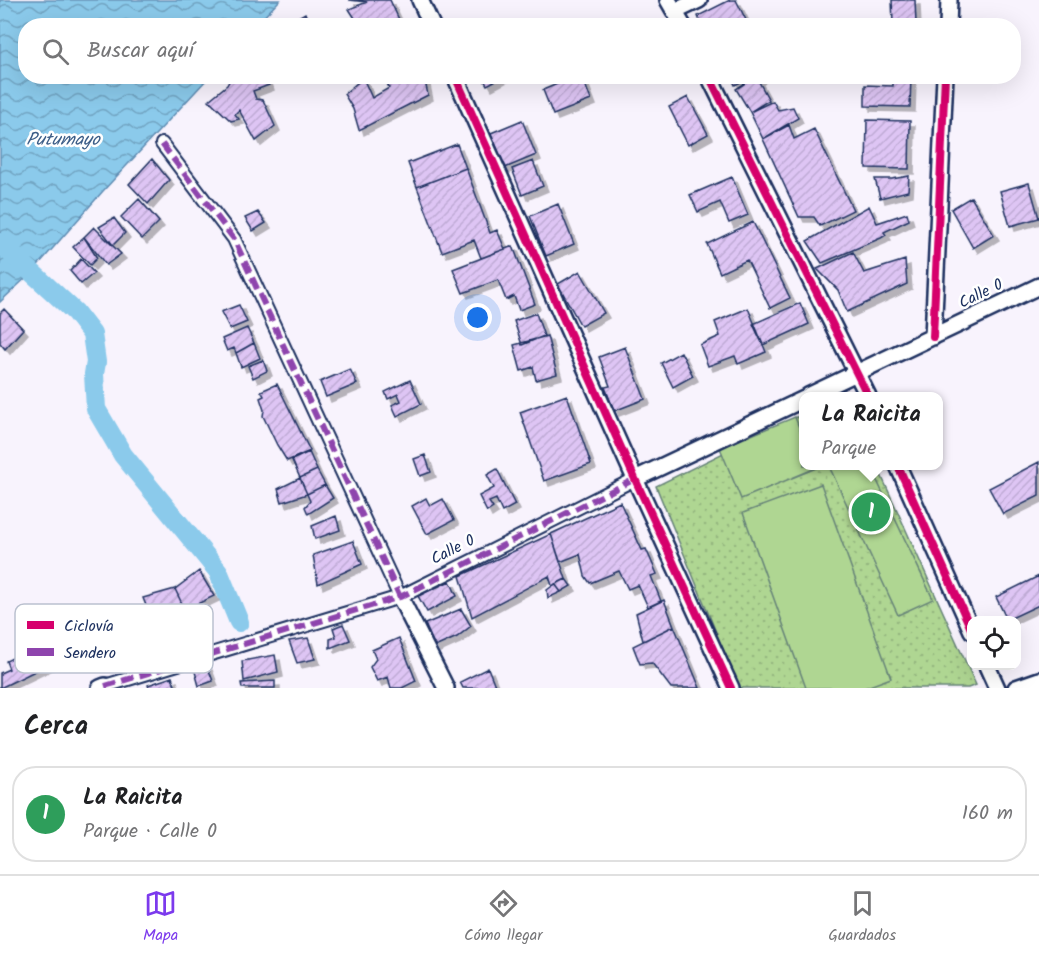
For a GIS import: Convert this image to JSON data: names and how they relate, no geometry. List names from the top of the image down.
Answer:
{
  "streets": {
    "street": ["Calle 0"]
  },
  "water": ["Putumayo"],
  "legend": ["Ciclovía", "Sendero"],
  "page": {
    "search": "Buscar aquí",
    "popup": ["La Raicita", "Parque"],
    "pins": "1",
    "heading": "Cerca",
    "list": [
      {
        "mark": "1",
        "name": "La Raicita",
        "note": "Parque · Calle 0",
        "value": "160 m"
      }
    ],
    "nav": ["Mapa", "Cómo llegar", "Guardados"]
  }
}
